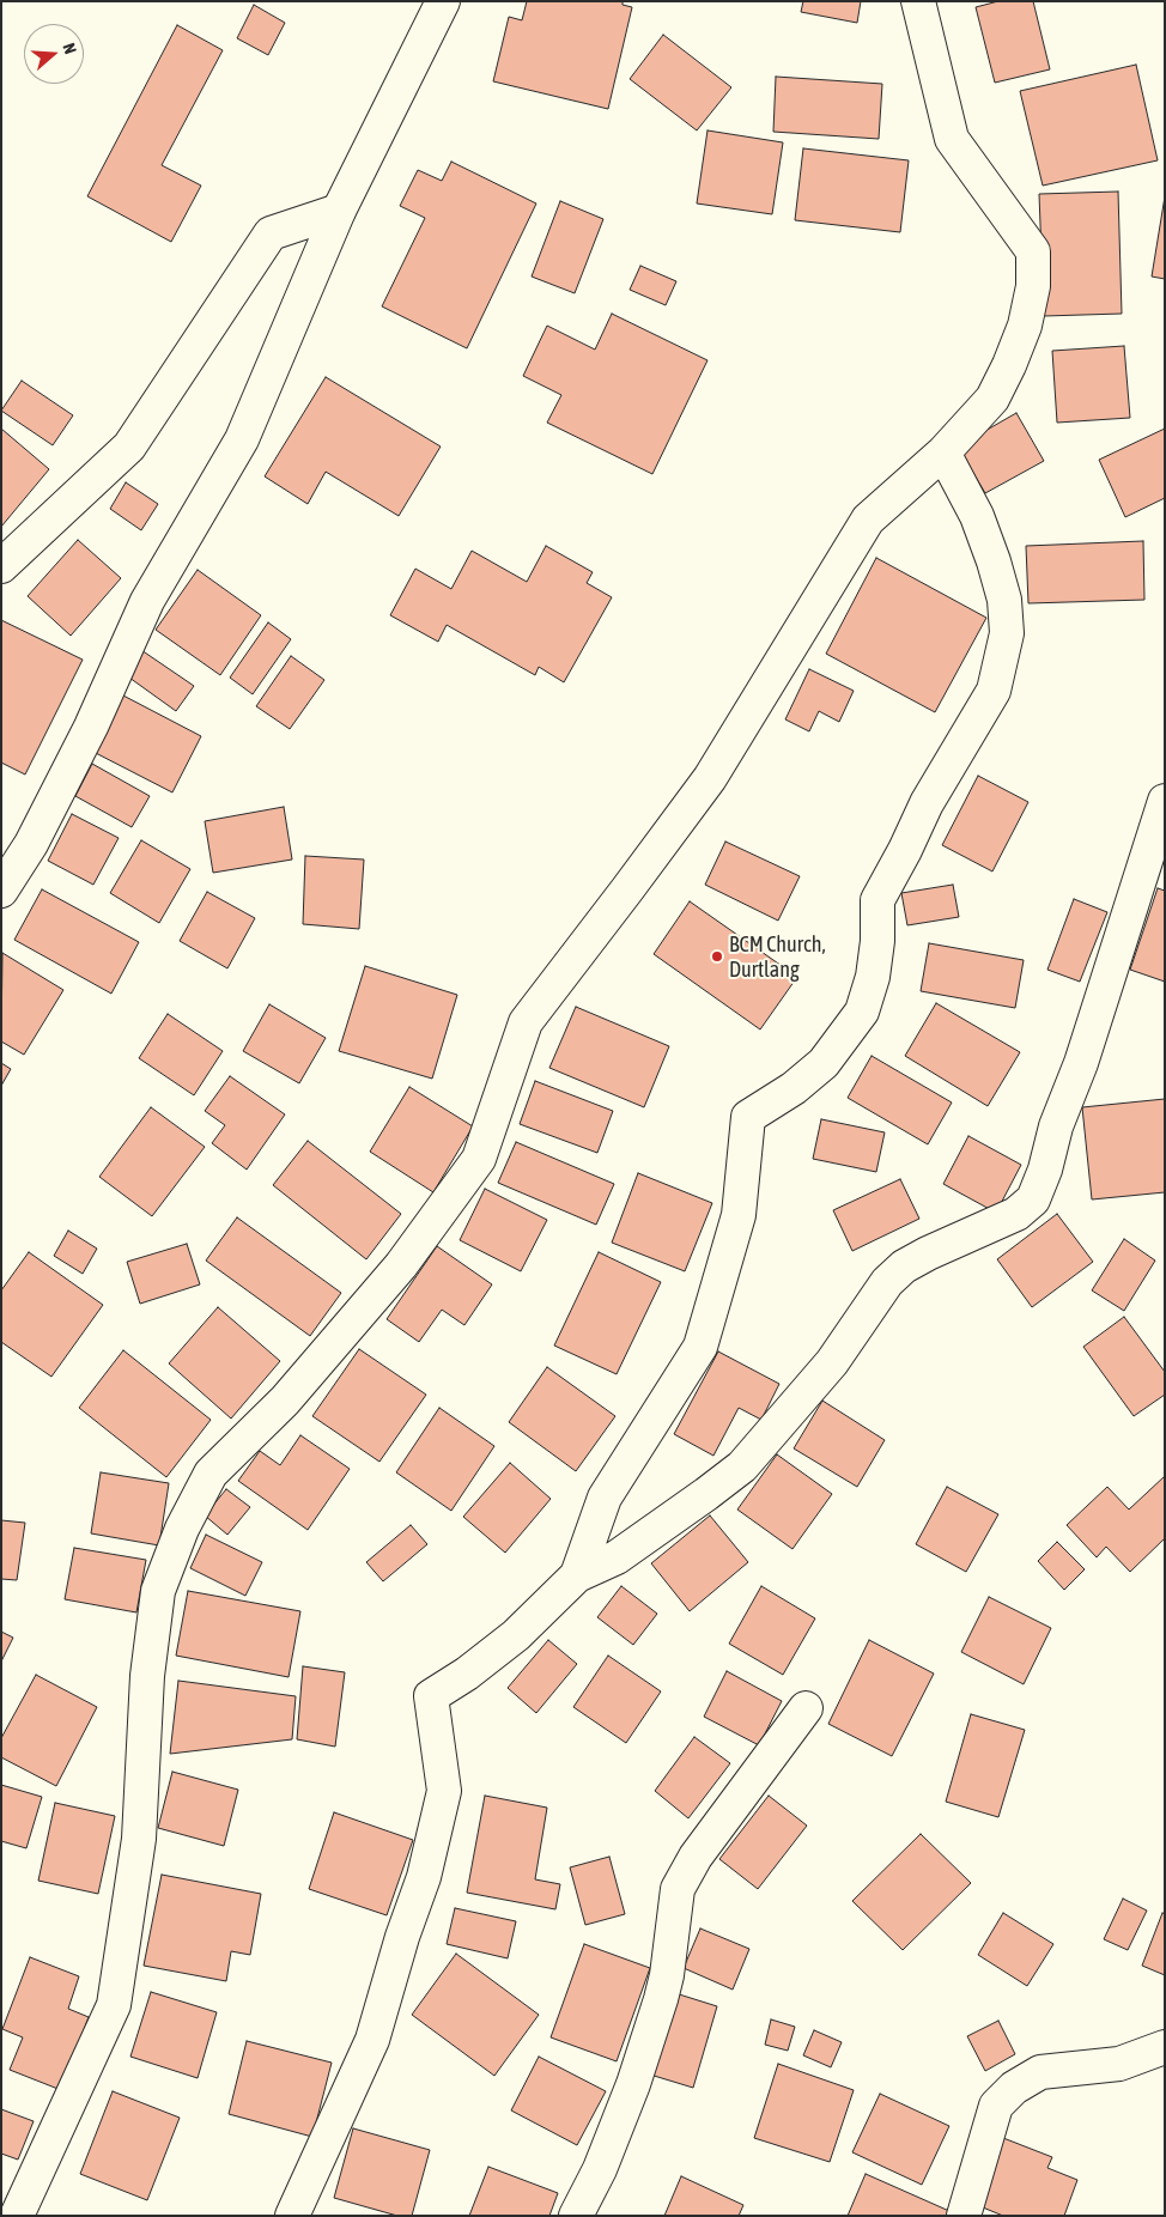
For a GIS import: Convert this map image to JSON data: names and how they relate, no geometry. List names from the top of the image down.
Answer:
{
  "places": ["BCM Church, Durtlang"],
  "north": "right"
}
